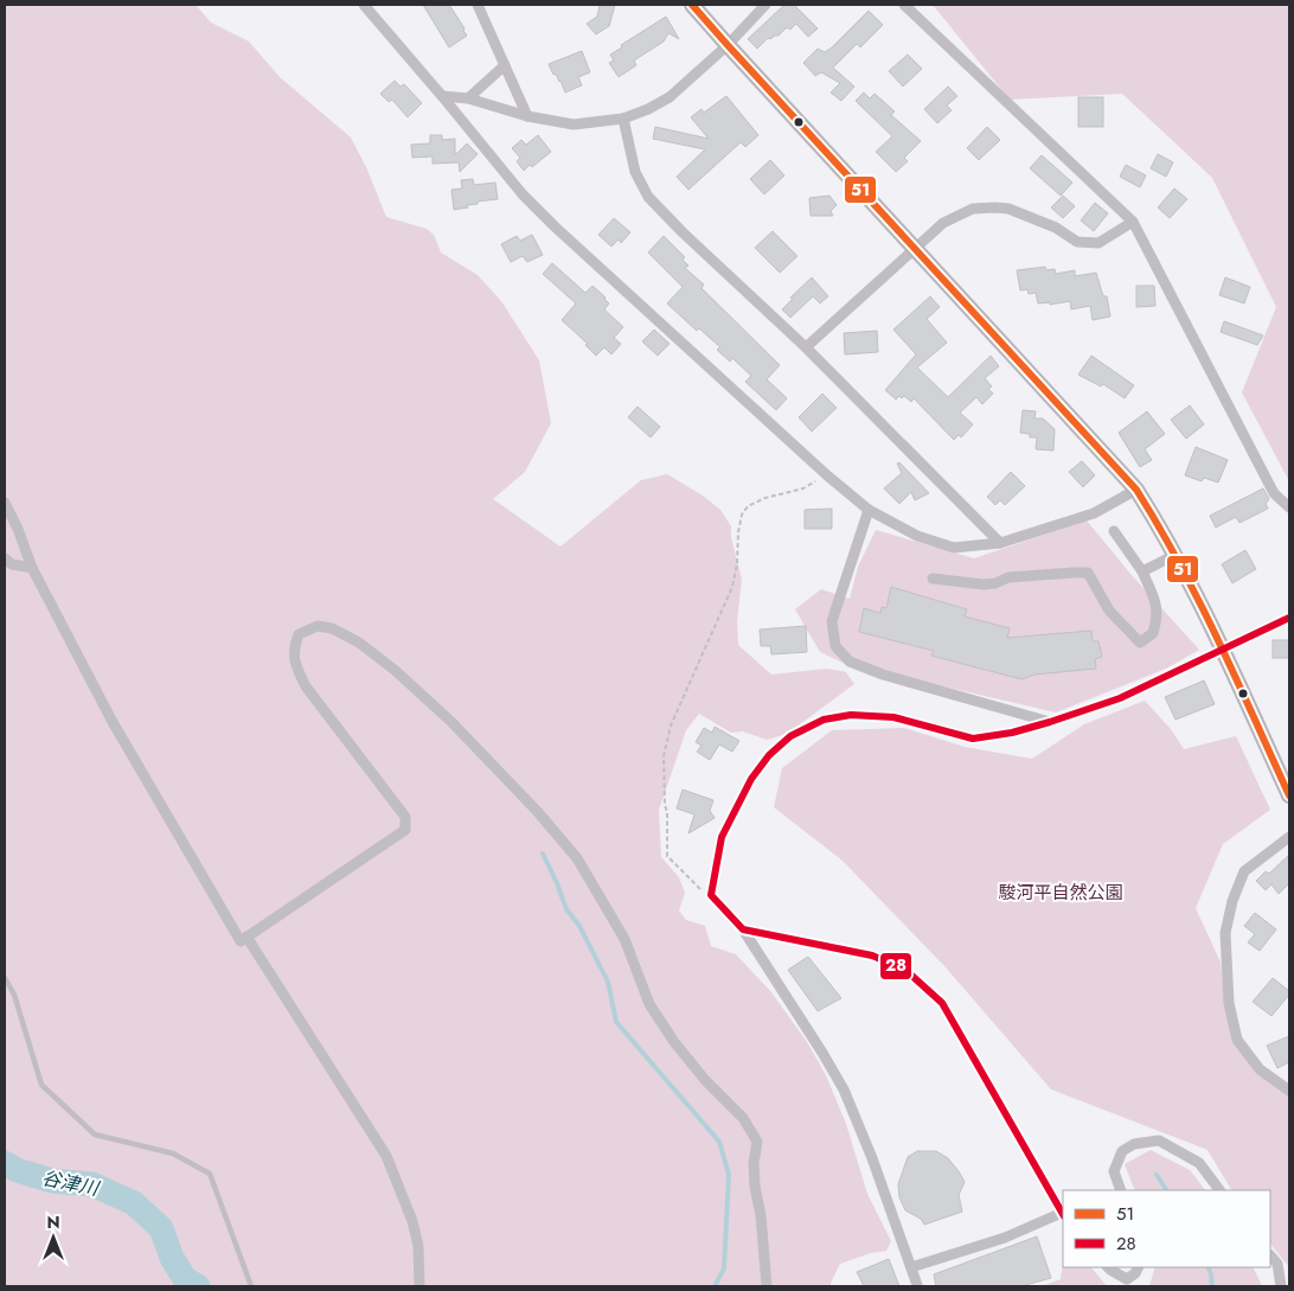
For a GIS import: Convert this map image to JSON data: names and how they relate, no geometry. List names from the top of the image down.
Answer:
{
  "water": ["谷津川"],
  "parks": ["駿河平自然公園"],
  "lines": ["transit line 51", "transit line 28"],
  "legend": ["51", "28"],
  "north": "top"
}
